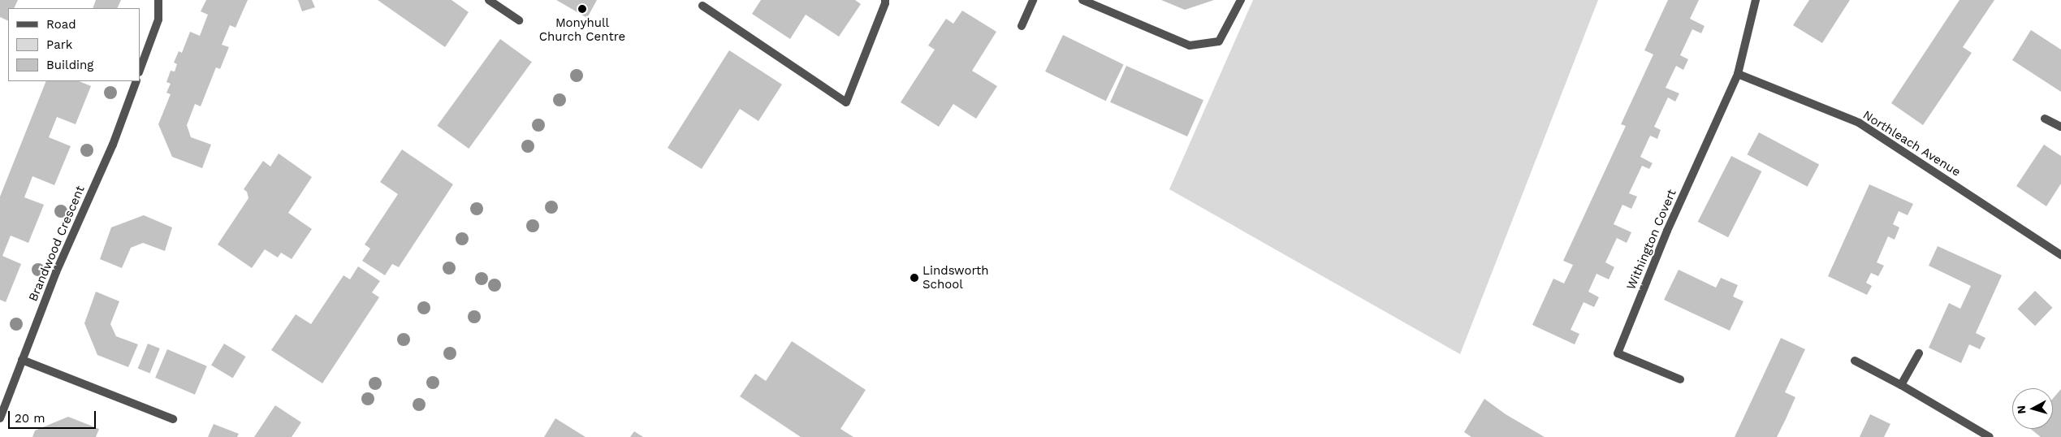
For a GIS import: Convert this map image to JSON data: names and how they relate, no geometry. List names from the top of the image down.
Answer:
{
  "streets": {
    "street": ["Northleach Avenue", "Withington Covert", "Brandwood Crescent"]
  },
  "crossings": [
    ["Northleach Avenue", "Withington Covert"]
  ],
  "places": ["Monyhull Church Centre", "Lindsworth School"],
  "legend": ["Road", "Park", "Building"],
  "scale_bar": "20 m",
  "north": "left"
}
